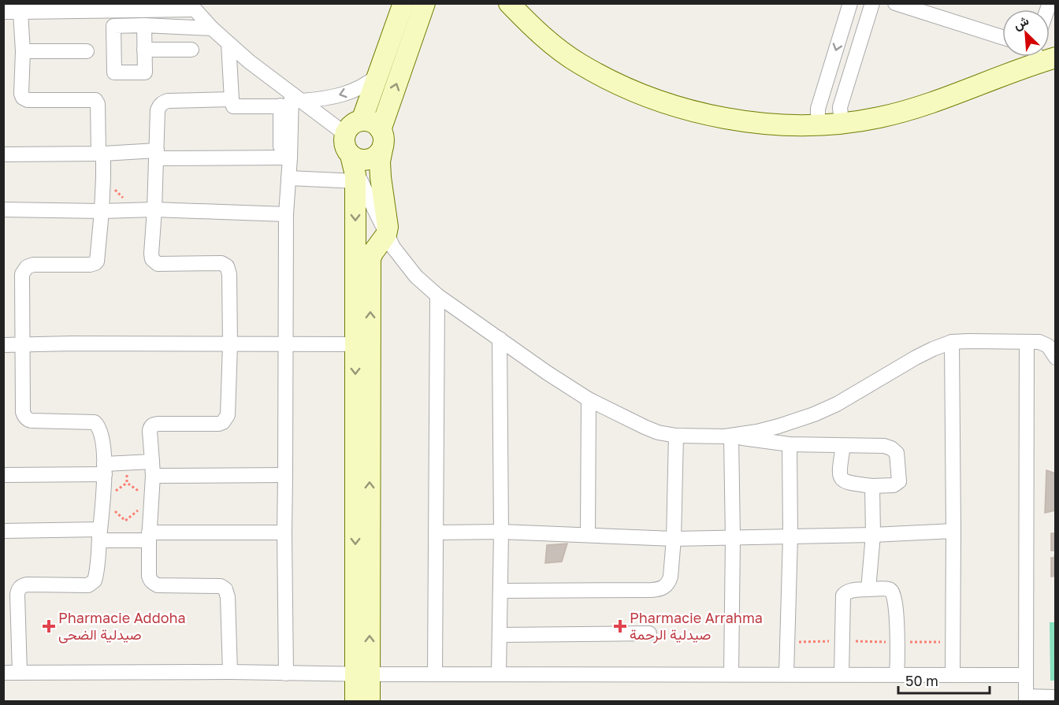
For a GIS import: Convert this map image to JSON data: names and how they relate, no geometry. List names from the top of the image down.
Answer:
{
  "places": {
    "health": ["Pharmacie Addoha صيدلية الضحى", "Pharmacie Arrahma صيدلية الرحمة"]
  },
  "scale_bar": "50 m",
  "north": "top left"
}
